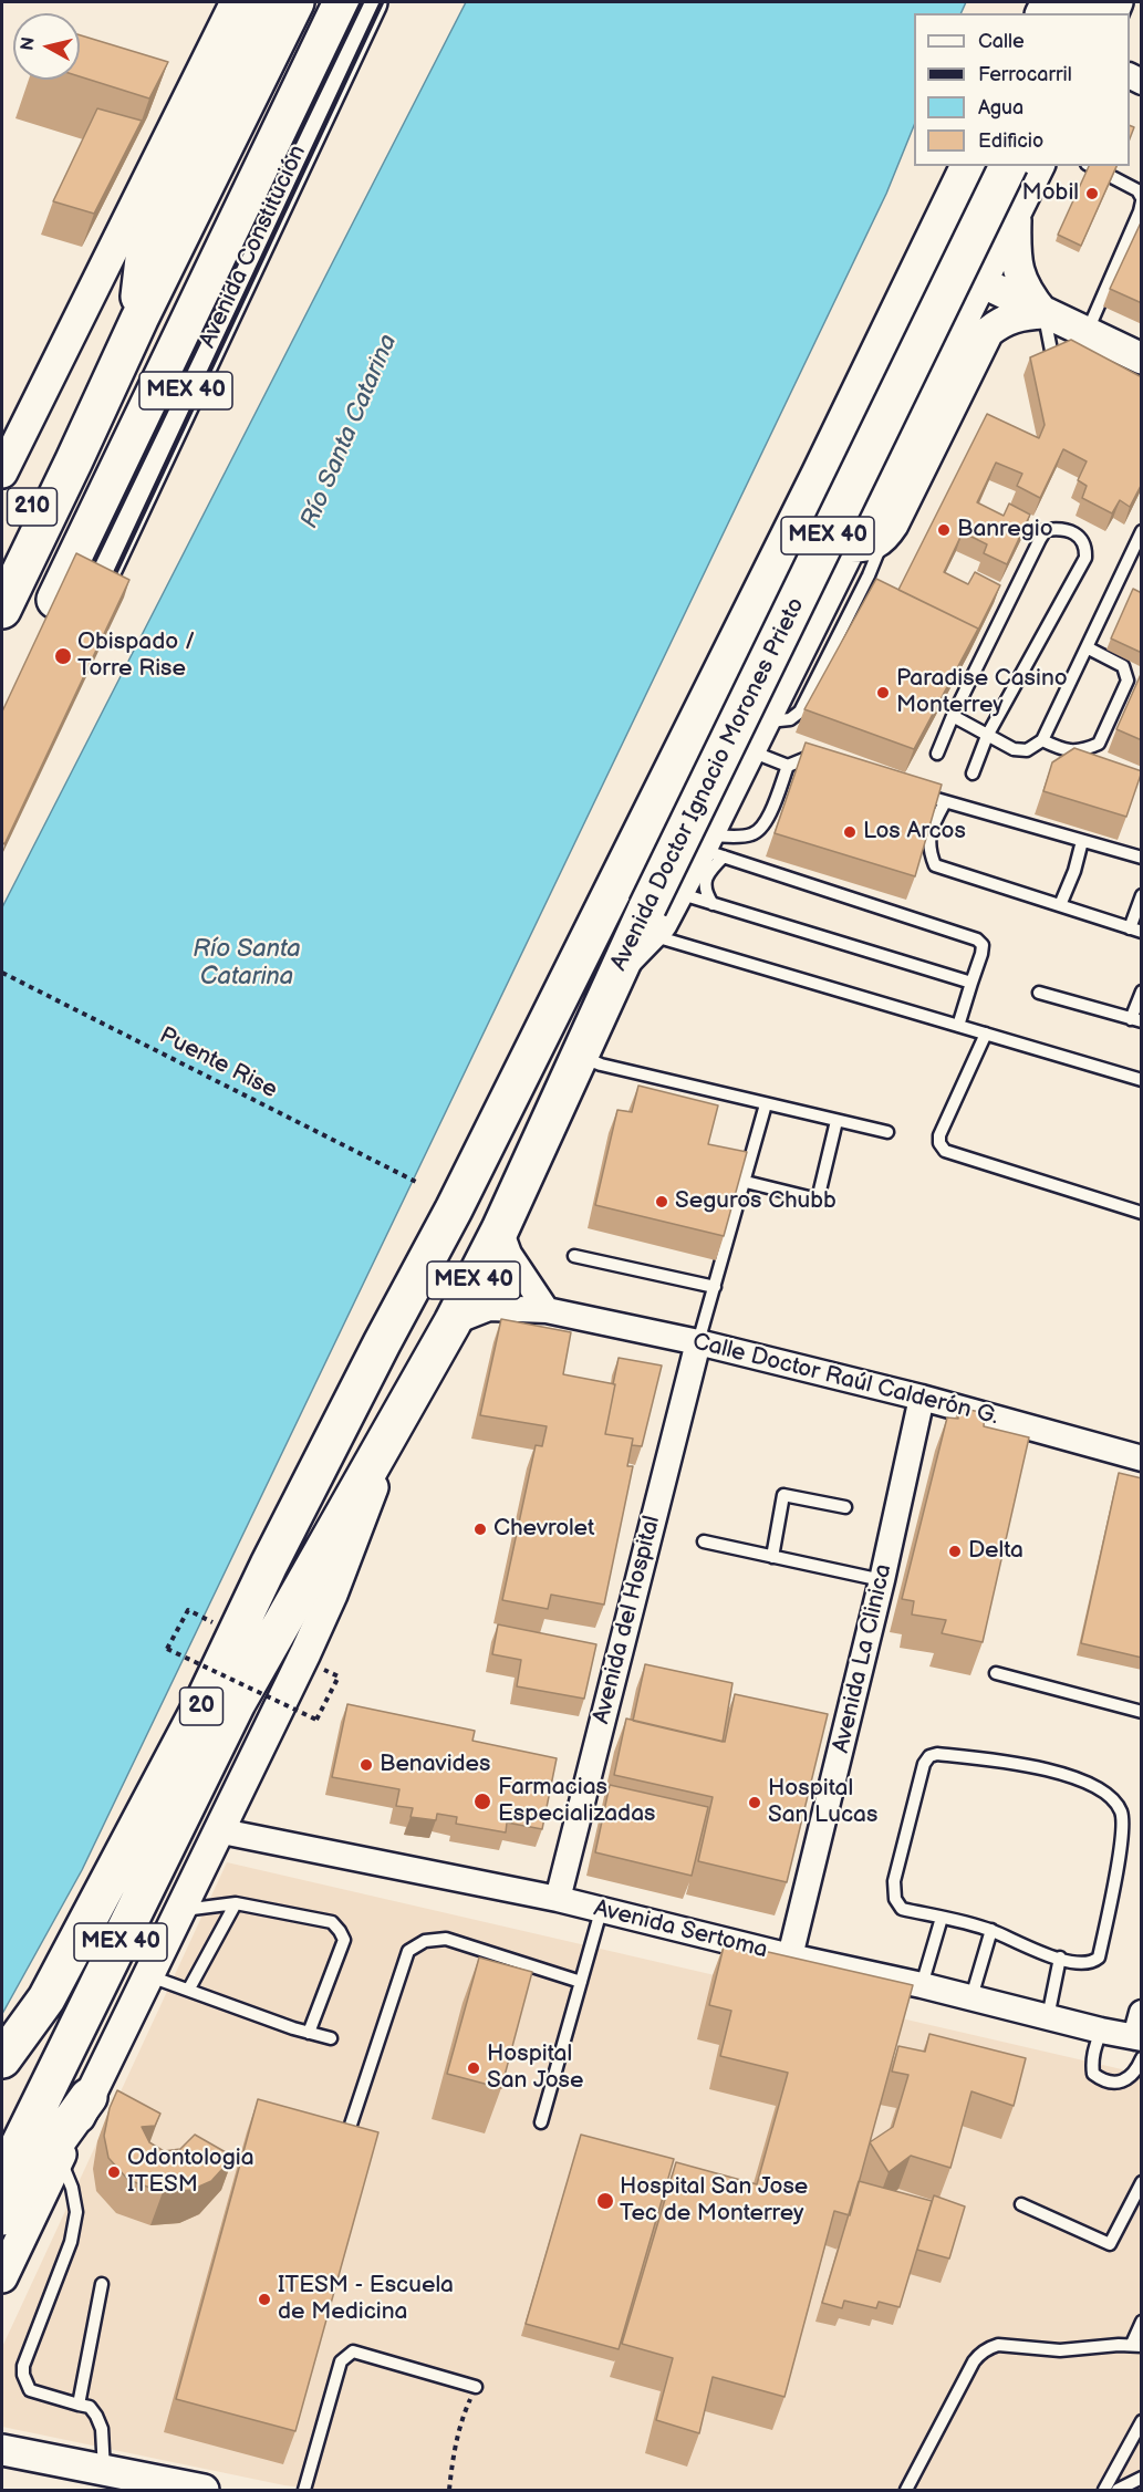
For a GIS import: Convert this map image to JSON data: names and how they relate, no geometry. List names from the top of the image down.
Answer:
{
  "streets": {
    "main road": [
      "Avenida Constitución",
      "MEX 40",
      "210",
      "Avenida Doctor Ignacio Morones Prieto",
      "20"
    ],
    "street": [
      "Calle Doctor Raúl Calderón G.",
      "Avenida del Hospital",
      "Avenida La Clinica",
      "Avenida Sertoma"
    ],
    "path": ["Puente Rise"]
  },
  "crossings": [
    ["MEX 40", "210"],
    ["MEX 40", "Avenida Doctor Ignacio Morones Prieto"],
    ["Avenida Doctor Ignacio Morones Prieto", "Calle Doctor Raúl Calderón G."],
    ["Calle Doctor Raúl Calderón G.", "Avenida del Hospital"],
    ["Calle Doctor Raúl Calderón G.", "Avenida La Clinica"],
    ["Avenida del Hospital", "Avenida Sertoma"],
    ["Avenida La Clinica", "Avenida Sertoma"]
  ],
  "water": ["Río Santa Catarina"],
  "places": [
    "Mobil",
    "Banregio",
    "Obispado / Torre Rise",
    "Paradise Casino Monterrey",
    "Los Arcos",
    "Seguros Chubb",
    "Chevrolet",
    "Delta",
    "Benavides",
    "Farmacias Especializadas",
    "Hospital San Lucas",
    "Hospital San Jose",
    "Odontologia ITESM",
    "Hospital San Jose Tec de Monterrey",
    "ITESM - Escuela de Medicina"
  ],
  "legend": [
    "Calle",
    "Ferrocarril",
    "Agua",
    "Edificio"
  ],
  "north": "left"
}
